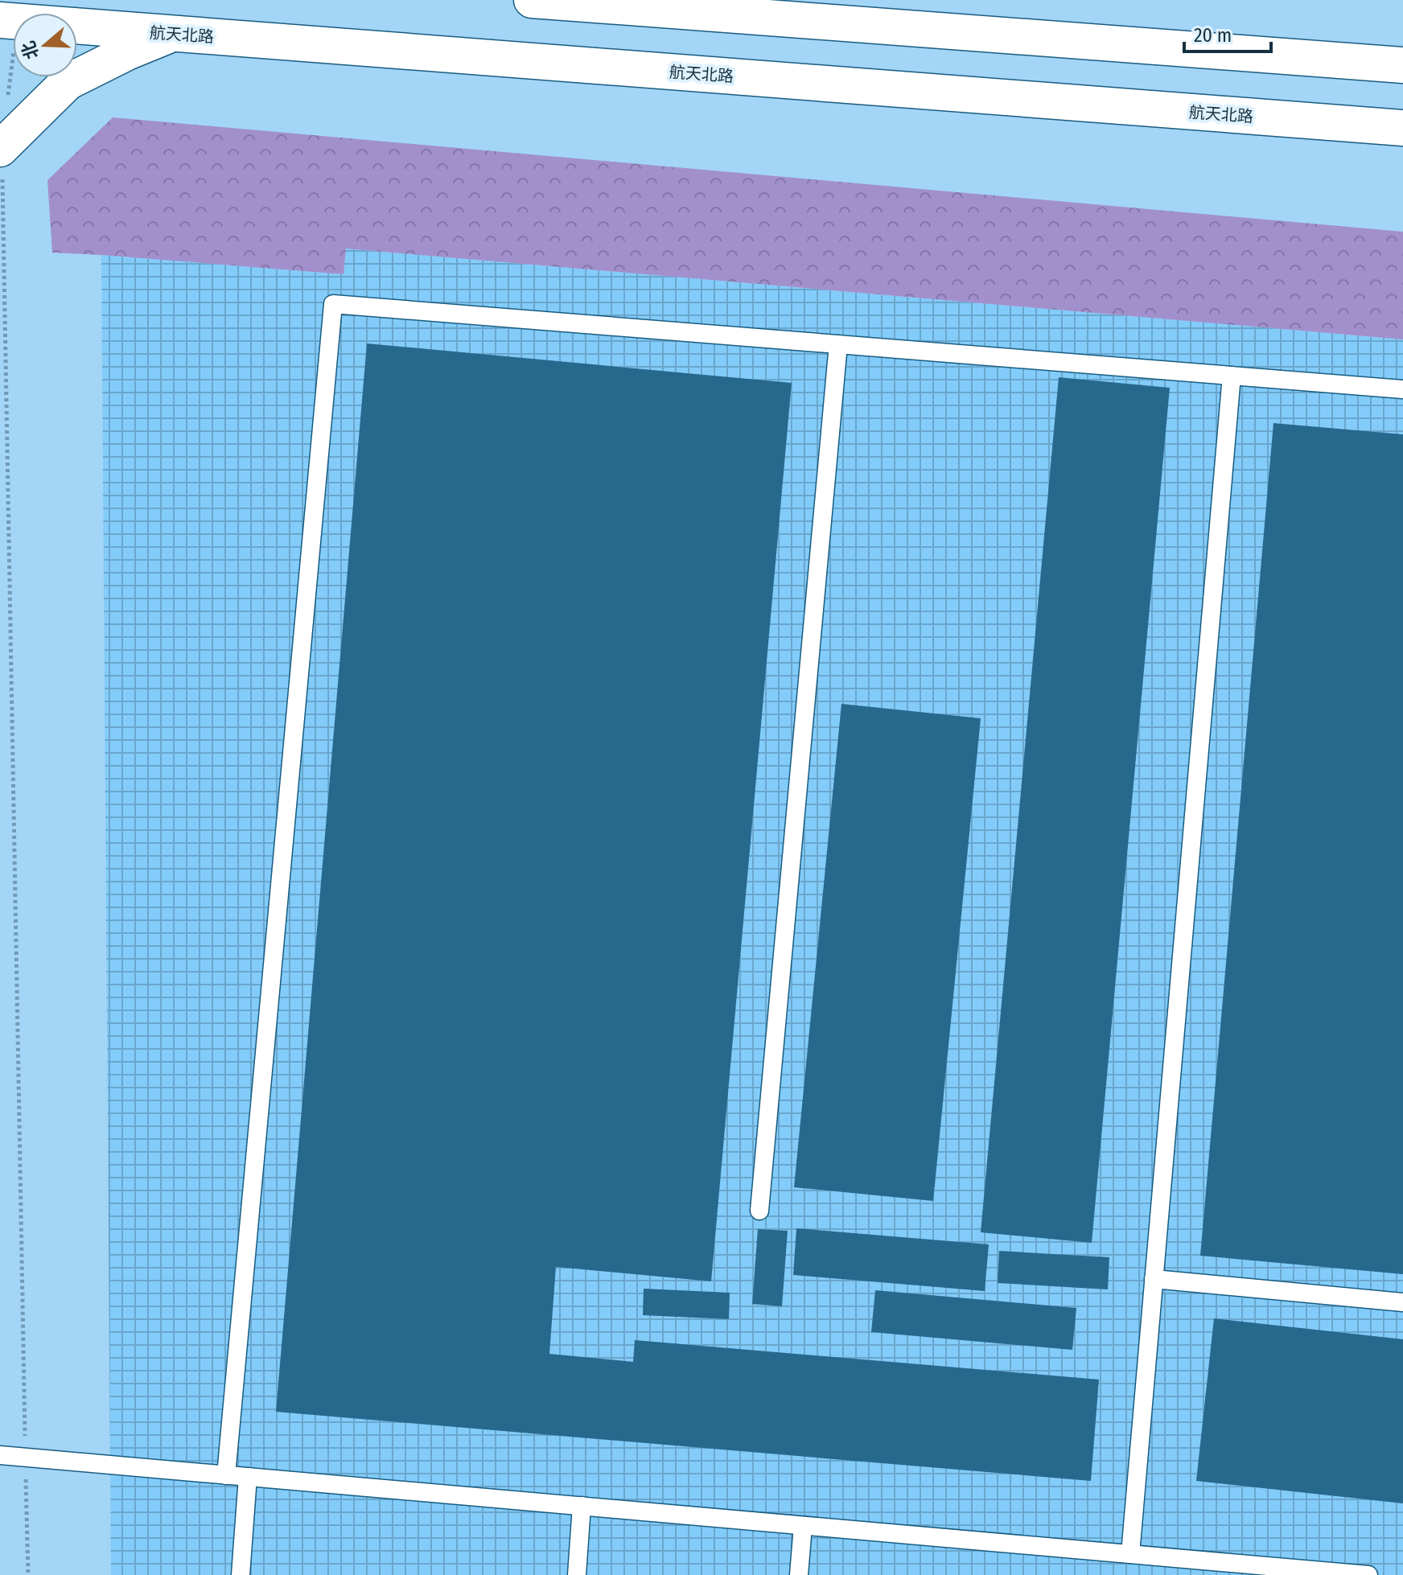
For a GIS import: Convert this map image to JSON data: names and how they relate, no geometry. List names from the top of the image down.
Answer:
{
  "streets": {
    "main road": ["航天北路"]
  },
  "scale_bar": "20 m",
  "north": "left"
}
